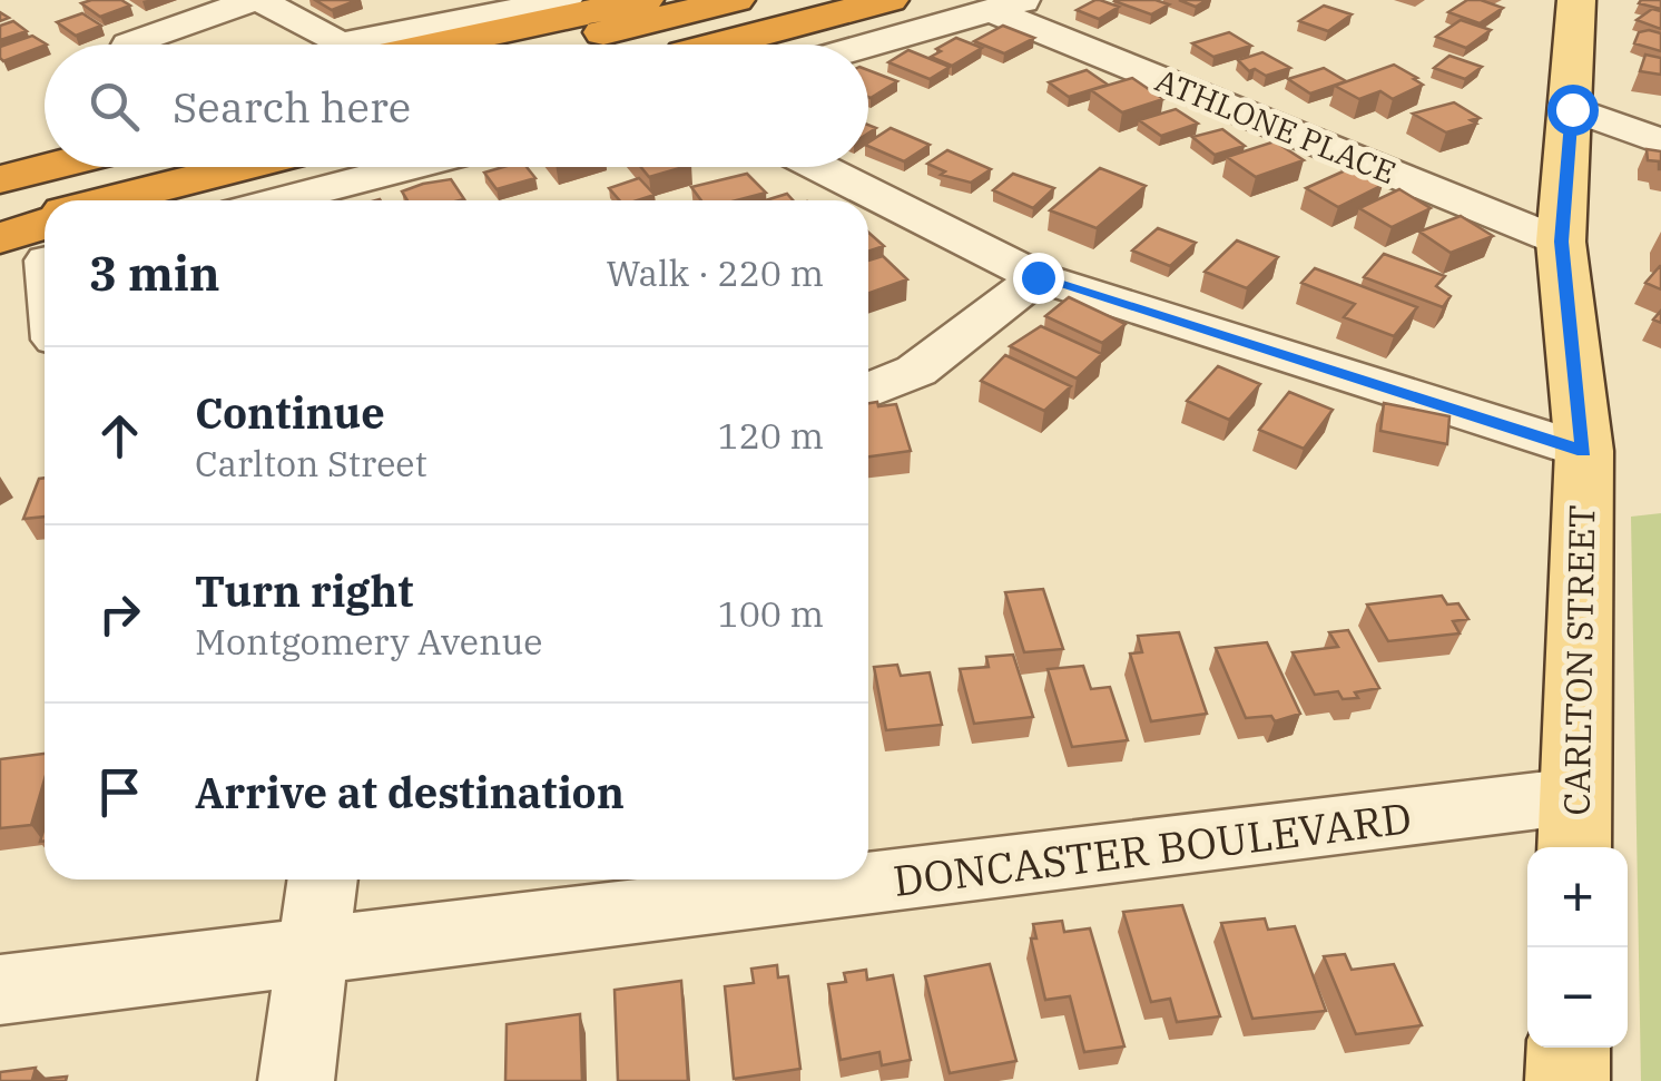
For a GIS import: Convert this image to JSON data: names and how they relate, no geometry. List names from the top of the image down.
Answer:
{
  "streets": {
    "main road": ["CARLTON STREET"],
    "street": ["ATHLONE PLACE", "DONCASTER BOULEVARD"]
  },
  "crossings": [
    ["ATHLONE PLACE", "CARLTON STREET"],
    ["CARLTON STREET", "DONCASTER BOULEVARD"]
  ],
  "page": {
    "search": "Search here",
    "heading": ["3 min", "Walk · 220 m"],
    "list": [
      ["Continue", "Carlton Street", "120 m"],
      ["Turn right", "Montgomery Avenue", "100 m"],
      "Arrive at destination"
    ],
    "map_buttons": ["+", "−"]
  }
}
